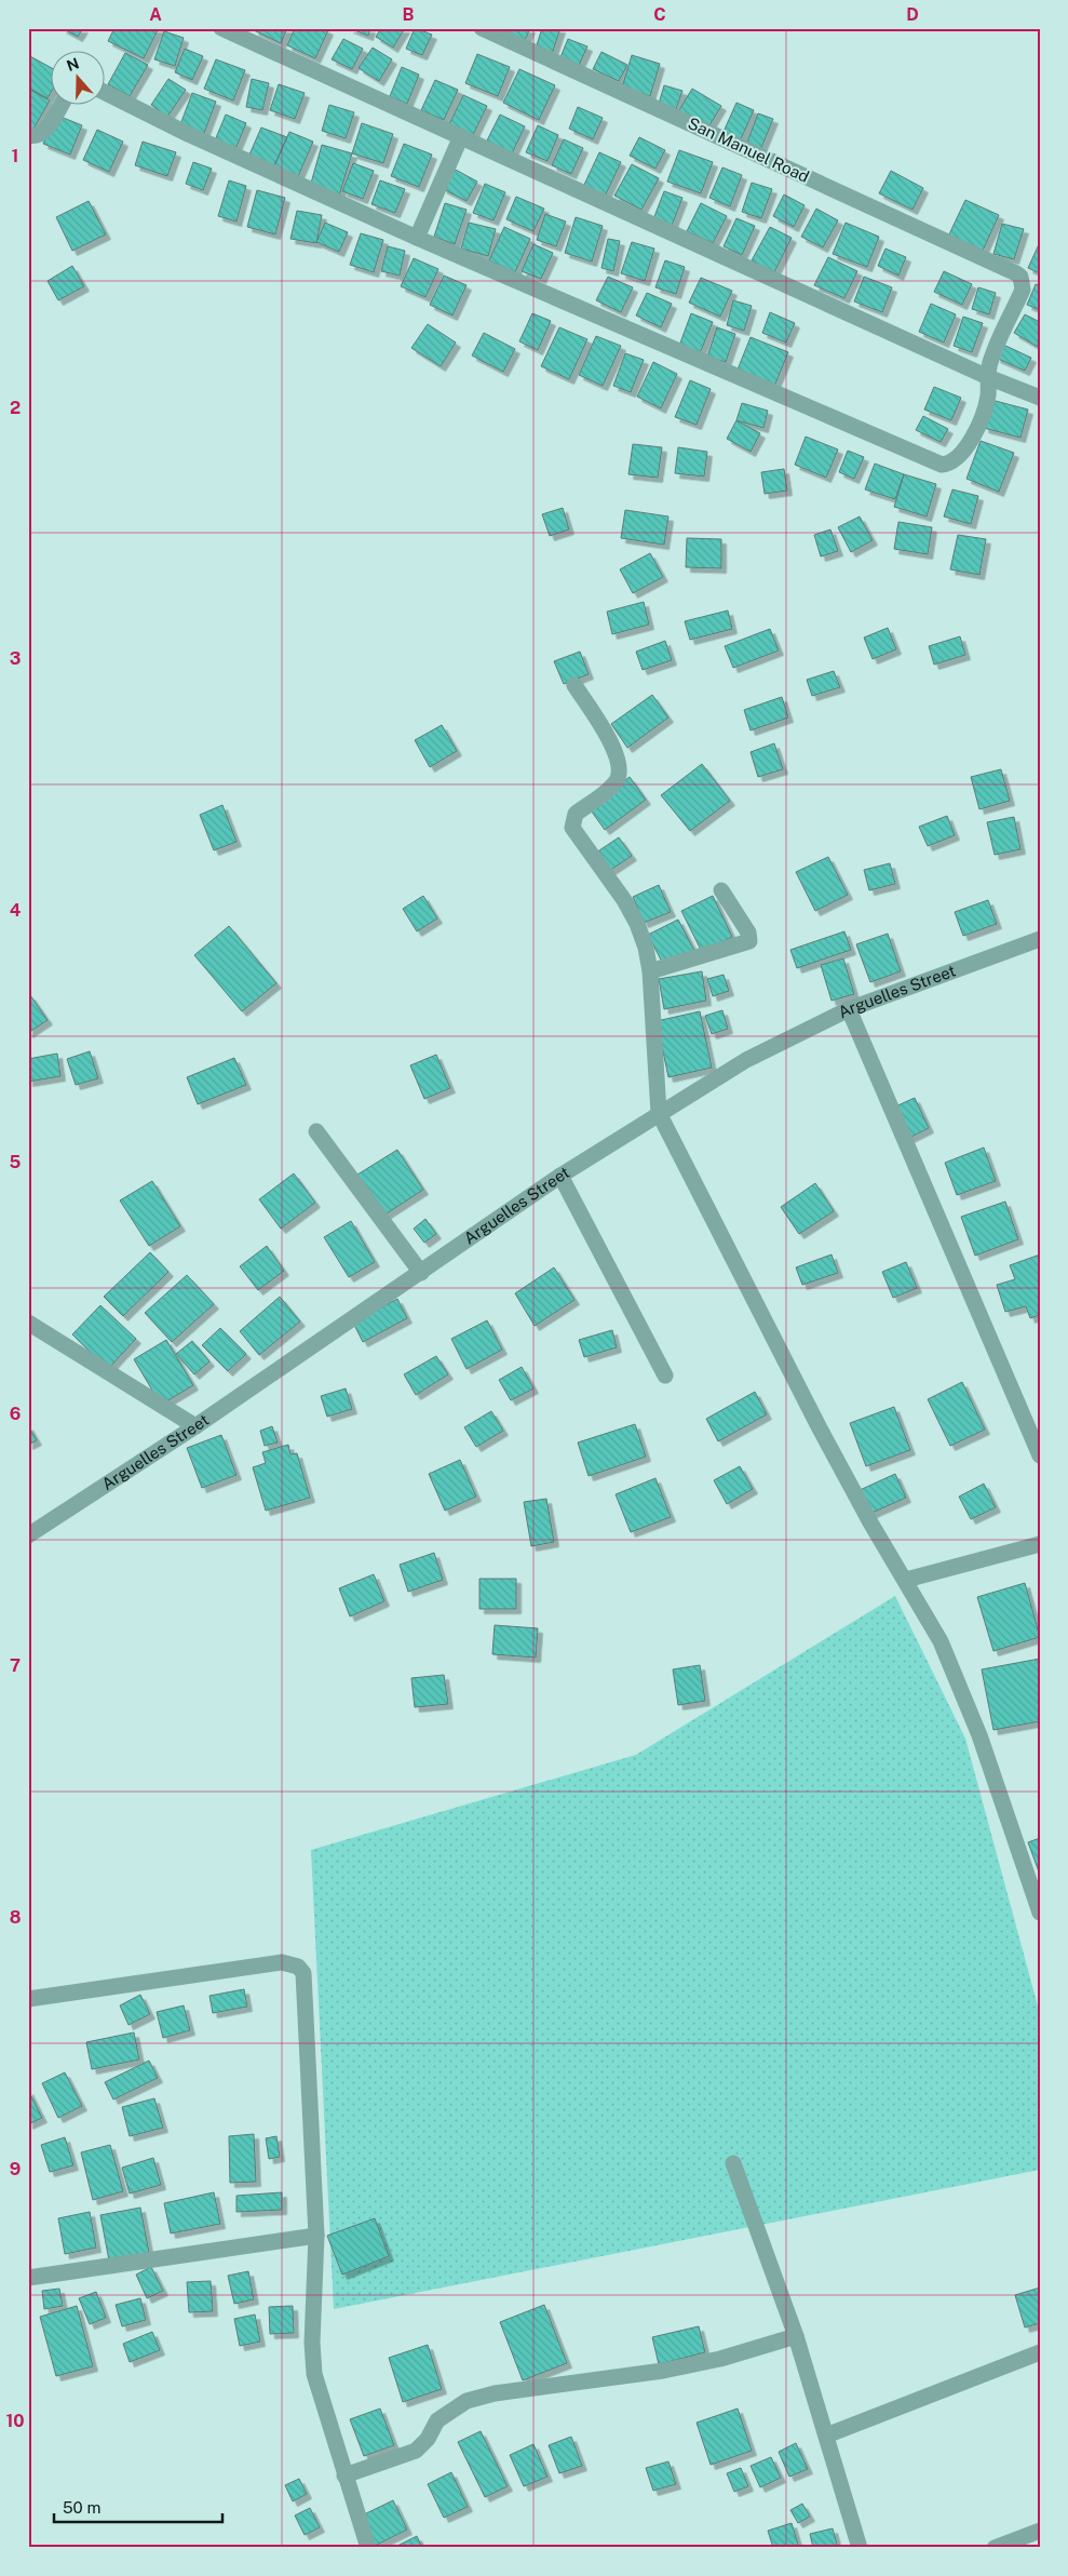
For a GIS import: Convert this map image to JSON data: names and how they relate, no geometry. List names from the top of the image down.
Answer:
{
  "streets": {
    "street": ["San Manuel Road", "Arguelles Street"]
  },
  "scale_bar": "50 m",
  "north": "top",
  "grid": {
    "columns": [
      "A",
      "B",
      "C",
      "D"
    ],
    "rows": [
      "1",
      "2",
      "3",
      "4",
      "5",
      "6",
      "7",
      "8",
      "9",
      "10"
    ]
  }
}
